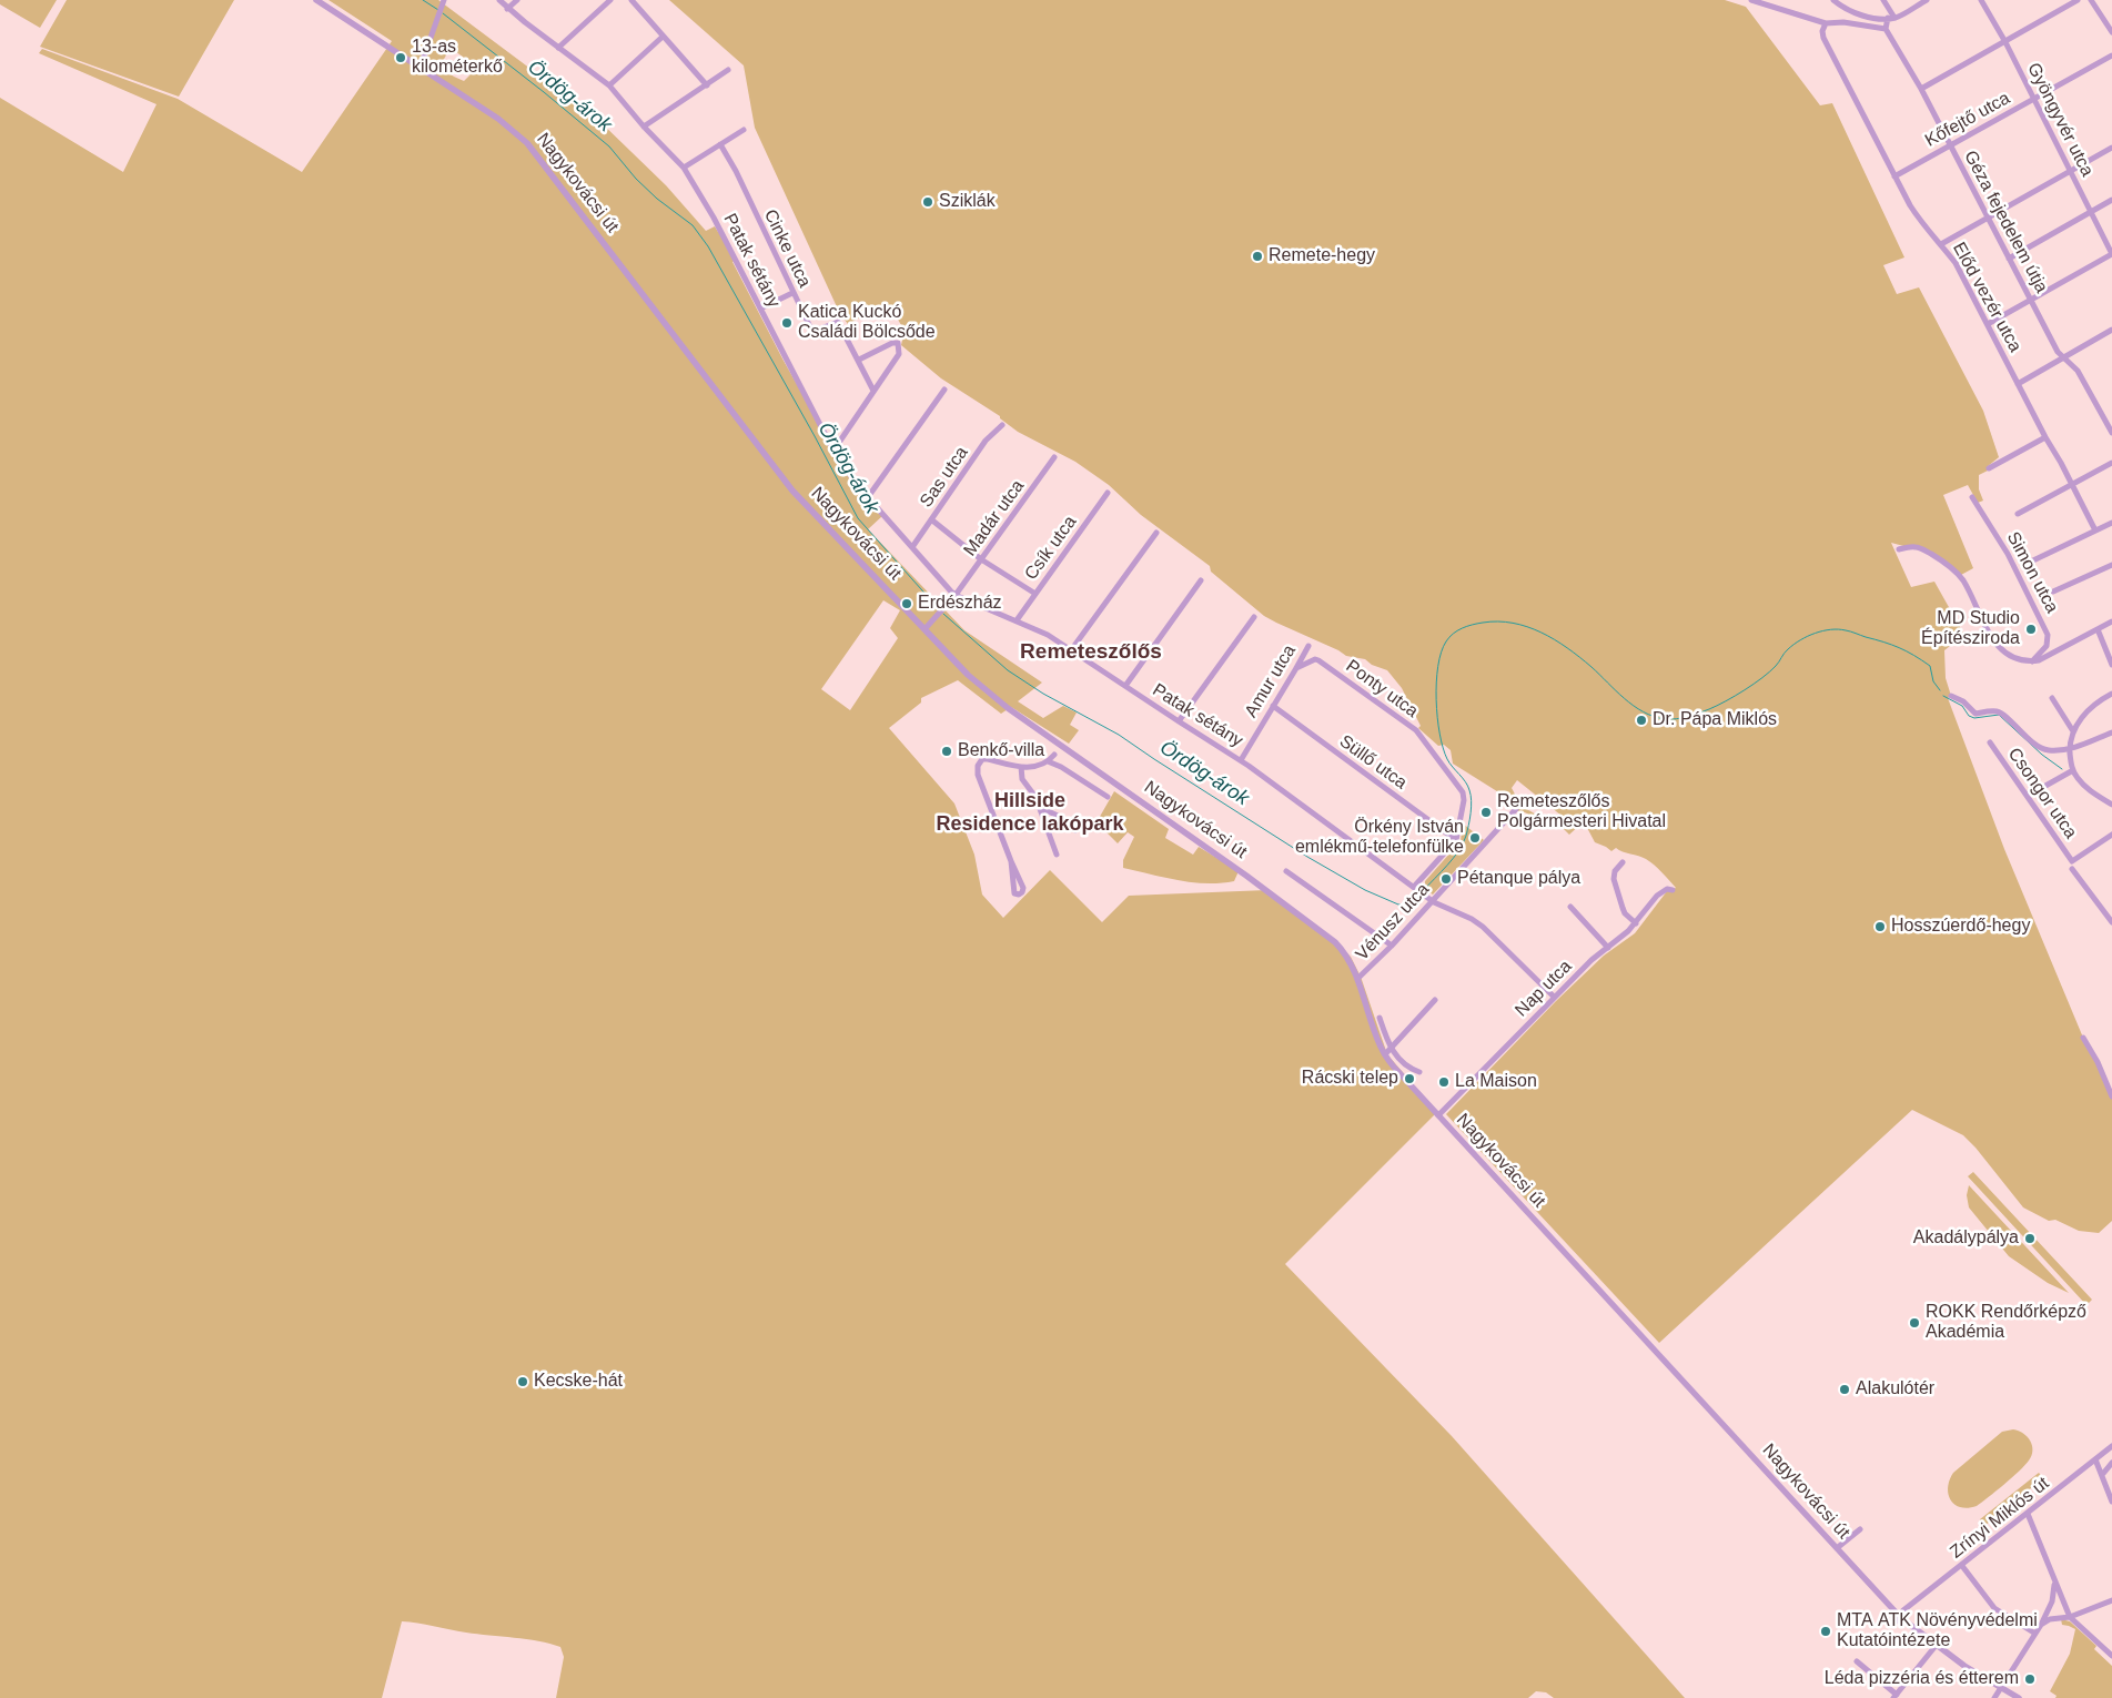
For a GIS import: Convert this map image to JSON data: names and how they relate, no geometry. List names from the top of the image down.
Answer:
{
  "streets": {
    "street": [
      "Kőfejtő utca",
      "Gyöngyvér utca",
      "Nagykovácsi út",
      "Géza fejedelem útja",
      "Cinke utca",
      "Patak sétány",
      "Előd vezér utca",
      "Sas utca",
      "Madár utca",
      "Csík utca",
      "Simon utca",
      "Amur utca",
      "Ponty utca",
      "Süllő utca",
      "Csongor utca",
      "Vénusz utca",
      "Nap utca",
      "Zrínyi Miklós út"
    ]
  },
  "crossings": [
    ["Kőfejtő utca", "Gyöngyvér utca"],
    ["Kőfejtő utca", "Géza fejedelem útja"],
    ["Kőfejtő utca", "Előd vezér utca"],
    ["Nagykovácsi út", "Madár utca"],
    ["Nagykovácsi út", "Vénusz utca"],
    ["Nagykovácsi út", "Nap utca"],
    ["Nagykovácsi út", "Zrínyi Miklós út"],
    ["Patak sétány", "Sas utca"],
    ["Patak sétány", "Madár utca"],
    ["Patak sétány", "Csík utca"],
    ["Patak sétány", "Amur utca"],
    ["Patak sétány", "Vénusz utca"],
    ["Patak sétány", "Nap utca"],
    ["Amur utca", "Ponty utca"],
    ["Amur utca", "Süllő utca"],
    ["Ponty utca", "Süllő utca"]
  ],
  "districts": ["Remeteszőlős", "Hillside Residence lakópark"],
  "water": ["Ördög-árok"],
  "places": [
    "13-as kilométerkő",
    "Sziklák",
    "Remete-hegy",
    "Katica Kuckó Családi Bölcsőde",
    "Erdészház",
    "MD Studio Építésziroda",
    "Dr. Pápa Miklós",
    "Benkő-villa",
    "Remeteszőlős Polgármesteri Hivatal",
    "Örkény István emlékmű-telefonfülke",
    "Pétanque pálya",
    "Hosszúerdő-hegy",
    "Rácski telep",
    "La Maison",
    "Akadálypálya",
    "ROKK Rendőrképző Akadémia",
    "Kecske-hát",
    "Alakulótér",
    "MTA ATK Növényvédelmi Kutatóintézete",
    "Léda pizzéria és étterem"
  ]
}
